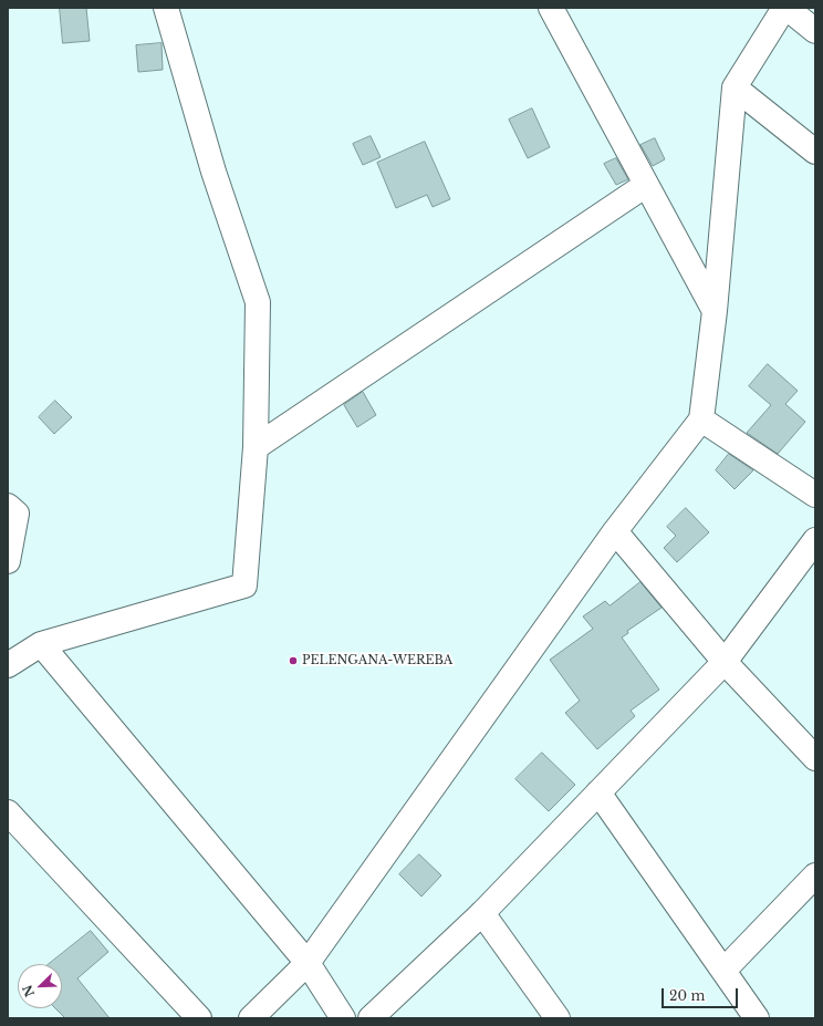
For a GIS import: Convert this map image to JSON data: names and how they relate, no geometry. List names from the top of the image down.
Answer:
{
  "places": ["PELENGANA-WEREBA"],
  "scale_bar": "20 m",
  "north": "bottom left"
}
